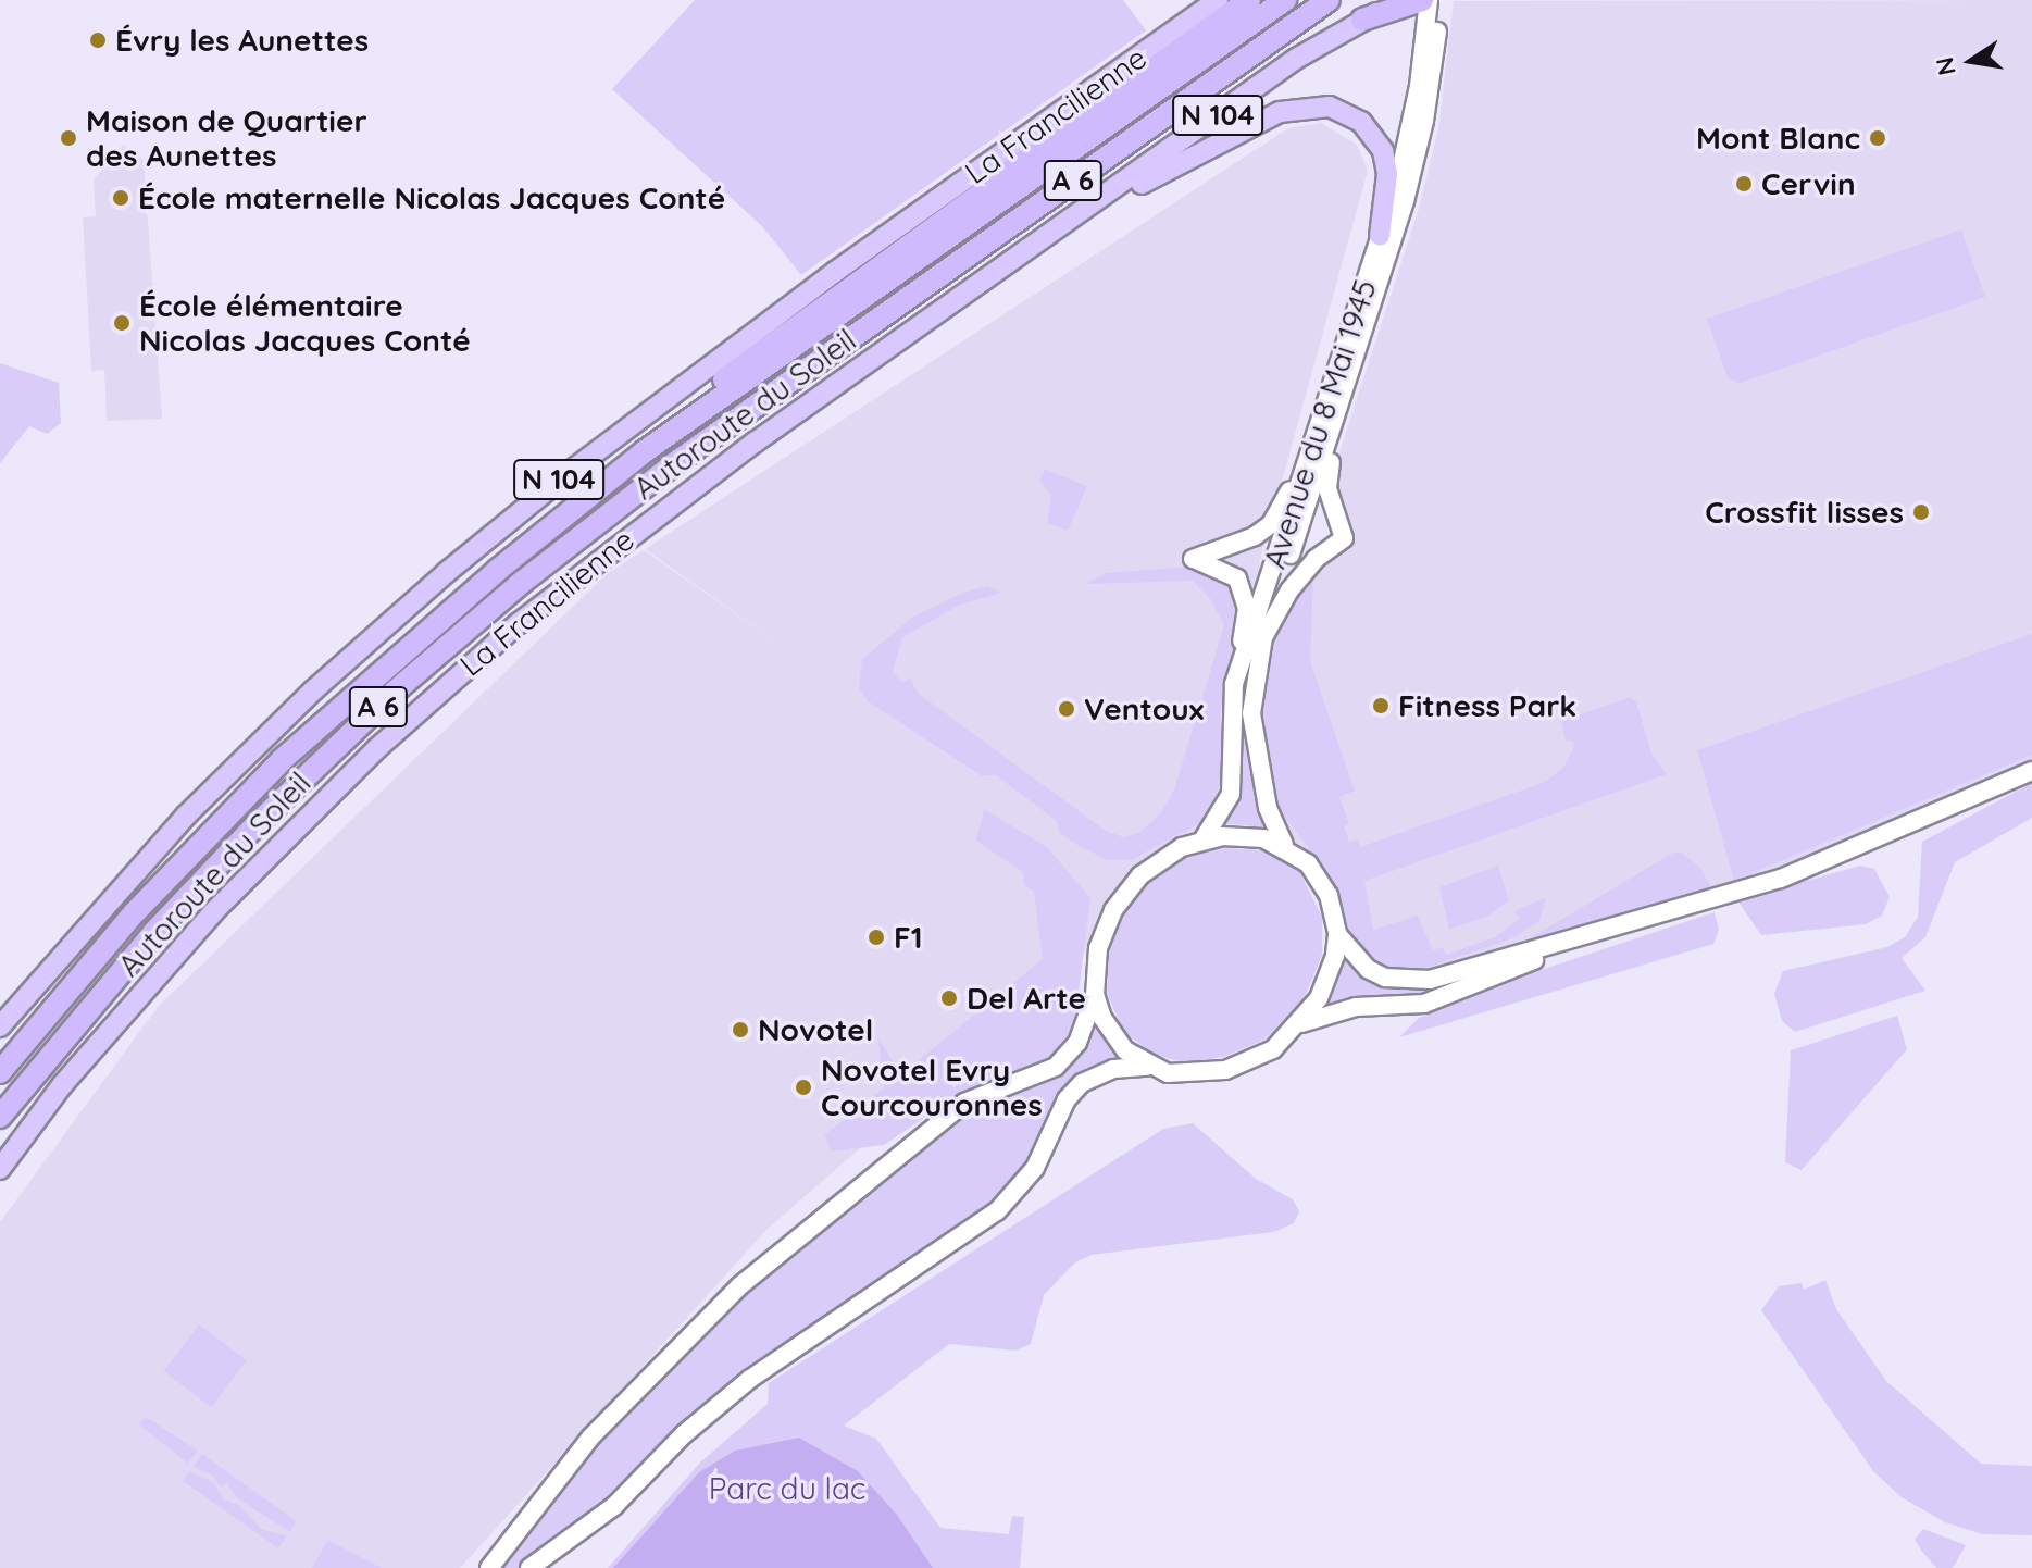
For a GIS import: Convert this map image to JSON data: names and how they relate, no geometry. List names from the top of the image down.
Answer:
{
  "streets": {
    "highway": [
      "La Francilienne",
      "N 104",
      "A 6",
      "Autoroute du Soleil"
    ],
    "main road": ["Avenue du 8 Mai 1945"]
  },
  "parks": ["Parc du lac"],
  "places": [
    "Évry les Aunettes",
    "Maison de Quartier des Aunettes",
    "Mont Blanc",
    "Cervin",
    "École maternelle Nicolas Jacques Conté",
    "École élémentaire Nicolas Jacques Conté",
    "Crossfit lisses",
    "Fitness Park",
    "Ventoux",
    "F1",
    "Del Arte",
    "Novotel",
    "Novotel Evry Courcouronnes"
  ],
  "north": "left"
}
